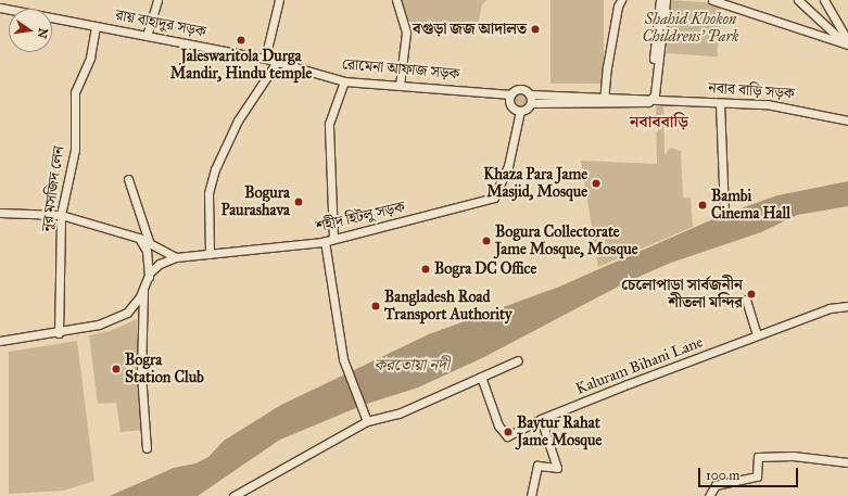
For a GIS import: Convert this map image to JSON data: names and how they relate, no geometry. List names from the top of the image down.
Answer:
{
  "streets": {
    "street": [
      "রায় বাহাদুর সড়ক",
      "রোমেনা আফাজ সড়ক",
      "নবাব বাড়ি সড়ক",
      "নূর মসজিদ লেন",
      "শহীদ হিটলু সড়ক",
      "Kaluram Bihani Lane"
    ]
  },
  "crossings": [
    ["রায় বাহাদুর সড়ক", "রোমেনা আফাজ সড়ক"],
    ["রায় বাহাদুর সড়ক", "নূর মসজিদ লেন"],
    ["রোমেনা আফাজ সড়ক", "নবাব বাড়ি সড়ক"],
    ["রোমেনা আফাজ সড়ক", "শহীদ হিটলু সড়ক"],
    ["নবাব বাড়ি সড়ক", "শহীদ হিটলু সড়ক"]
  ],
  "districts": ["নবাববাড়ি"],
  "water": ["করতোয়া নদী"],
  "parks": ["Shahid Khokon Childrens' Park"],
  "places": [
    "বগুড়া জজ আদালত",
    "Jaleswaritola Durga Mandir, Hindu temple",
    "Khaza Para Jame Masjid, Mosque",
    "Bogura Paurashava",
    "Bambi Cinema Hall",
    "Bogura Collectorate Jame Mosque, Mosque",
    "Bogra DC Office",
    "চেলোপাড়া সার্বজনীন শীতলা মন্দির",
    "Bangladesh Road Transport Authority",
    "Bogra Station Club",
    "Baytur Rahat Jame Mosque"
  ],
  "scale_bar": "100 m",
  "north": "right"
}
